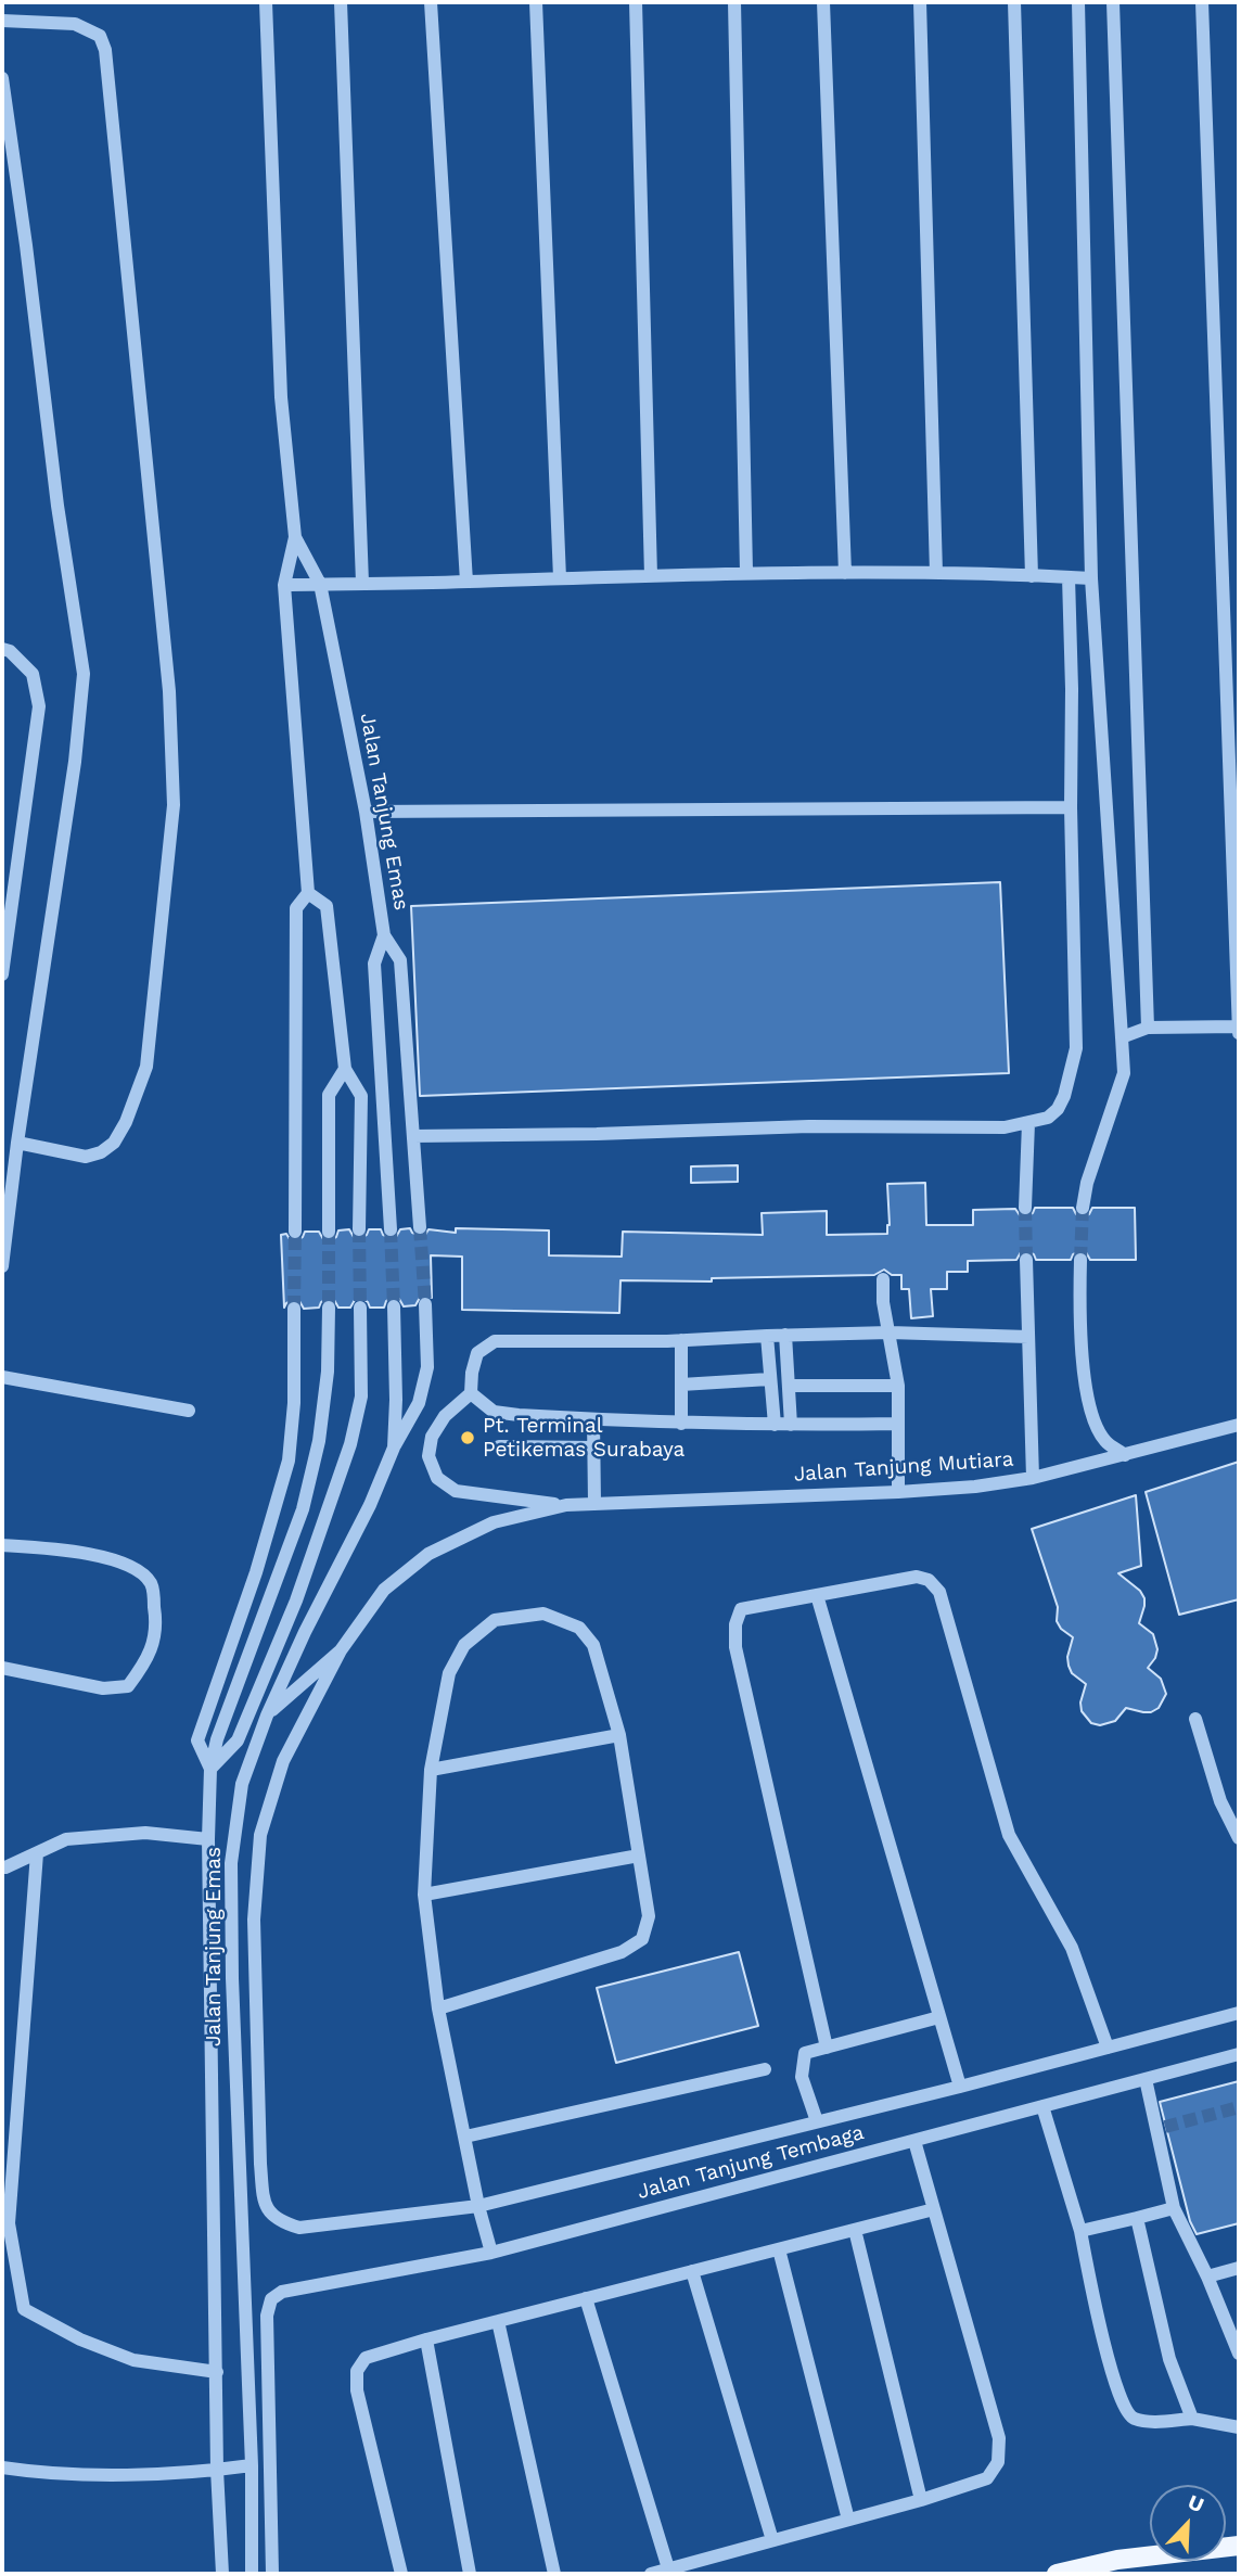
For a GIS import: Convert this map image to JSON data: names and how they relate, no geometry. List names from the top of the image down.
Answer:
{
  "streets": {
    "lane": ["Jalan Tanjung Emas", "Jalan Tanjung Mutiara", "Jalan Tanjung Tembaga"]
  },
  "crossings": [
    ["Jalan Tanjung Emas", "Jalan Tanjung Mutiara"],
    ["Jalan Tanjung Mutiara", "Jalan Tanjung Tembaga"]
  ],
  "places": ["Pt. Terminal Petikemas Surabaya"],
  "north": "top right"
}
